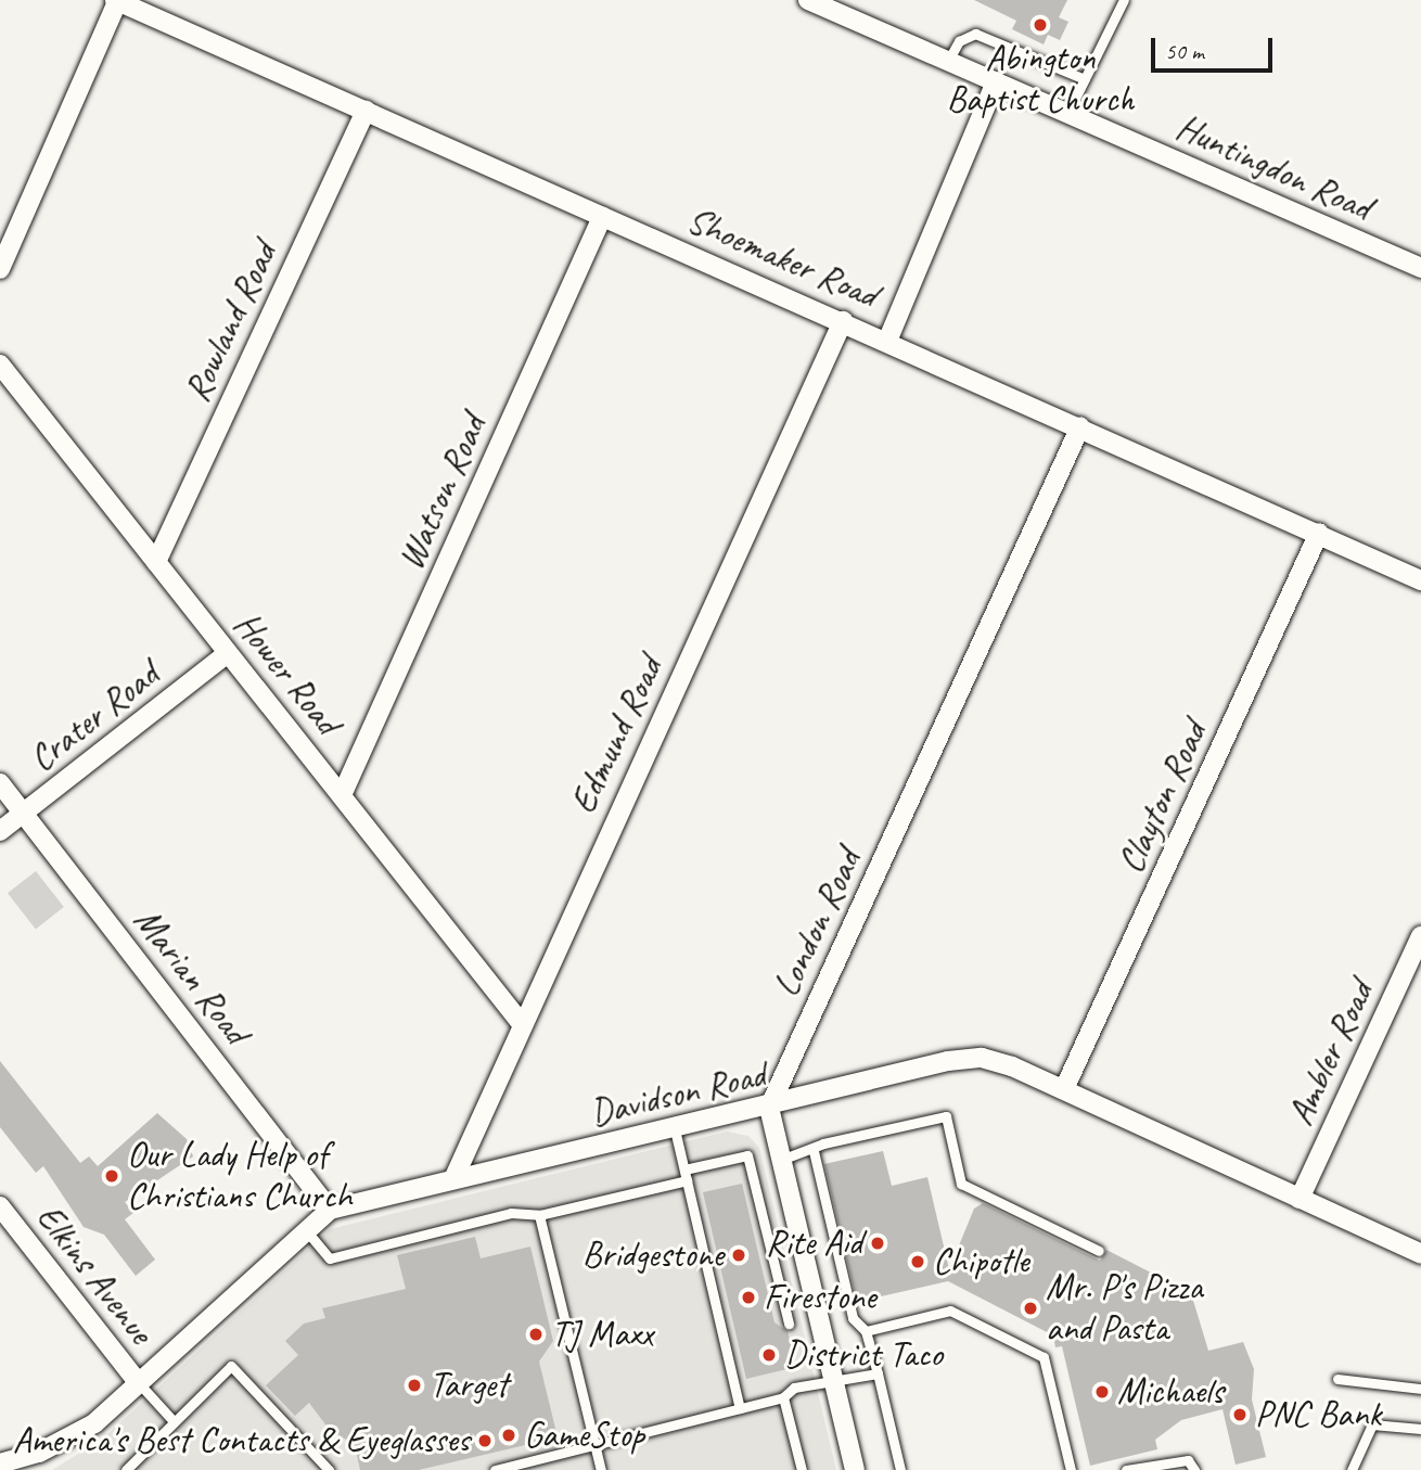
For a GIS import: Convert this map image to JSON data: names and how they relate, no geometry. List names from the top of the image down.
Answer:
{
  "streets": {
    "street": [
      "Huntingdon Road",
      "Shoemaker Road",
      "Rowland Road",
      "Watson Road",
      "Hower Road",
      "Crater Road",
      "Edmund Road",
      "Clayton Road",
      "London Road",
      "Marian Road",
      "Ambler Road",
      "Davidson Road",
      "Elkins Avenue"
    ]
  },
  "crossings": [
    ["Shoemaker Road", "Rowland Road"],
    ["Shoemaker Road", "Watson Road"],
    ["Shoemaker Road", "Edmund Road"],
    ["Shoemaker Road", "Clayton Road"],
    ["Shoemaker Road", "London Road"],
    ["Rowland Road", "Hower Road"],
    ["Watson Road", "Hower Road"],
    ["Hower Road", "Crater Road"],
    ["Hower Road", "Edmund Road"],
    ["Crater Road", "Marian Road"],
    ["Edmund Road", "Davidson Road"],
    ["Clayton Road", "Davidson Road"],
    ["London Road", "Davidson Road"],
    ["Marian Road", "Davidson Road"],
    ["Ambler Road", "Davidson Road"],
    ["Davidson Road", "Elkins Avenue"]
  ],
  "places": [
    "Abington Baptist Church",
    "Our Lady Help of Christians Church",
    "Rite Aid",
    "Bridgestone",
    "Chipotle",
    "Firestone",
    "Mr. P's Pizza and Pasta",
    "TJ Maxx",
    "District Taco",
    "Target",
    "Michaels",
    "PNC Bank",
    "GameStop",
    "America's Best Contacts & Eyeglasses"
  ],
  "scale_bar": "50 m"
}
